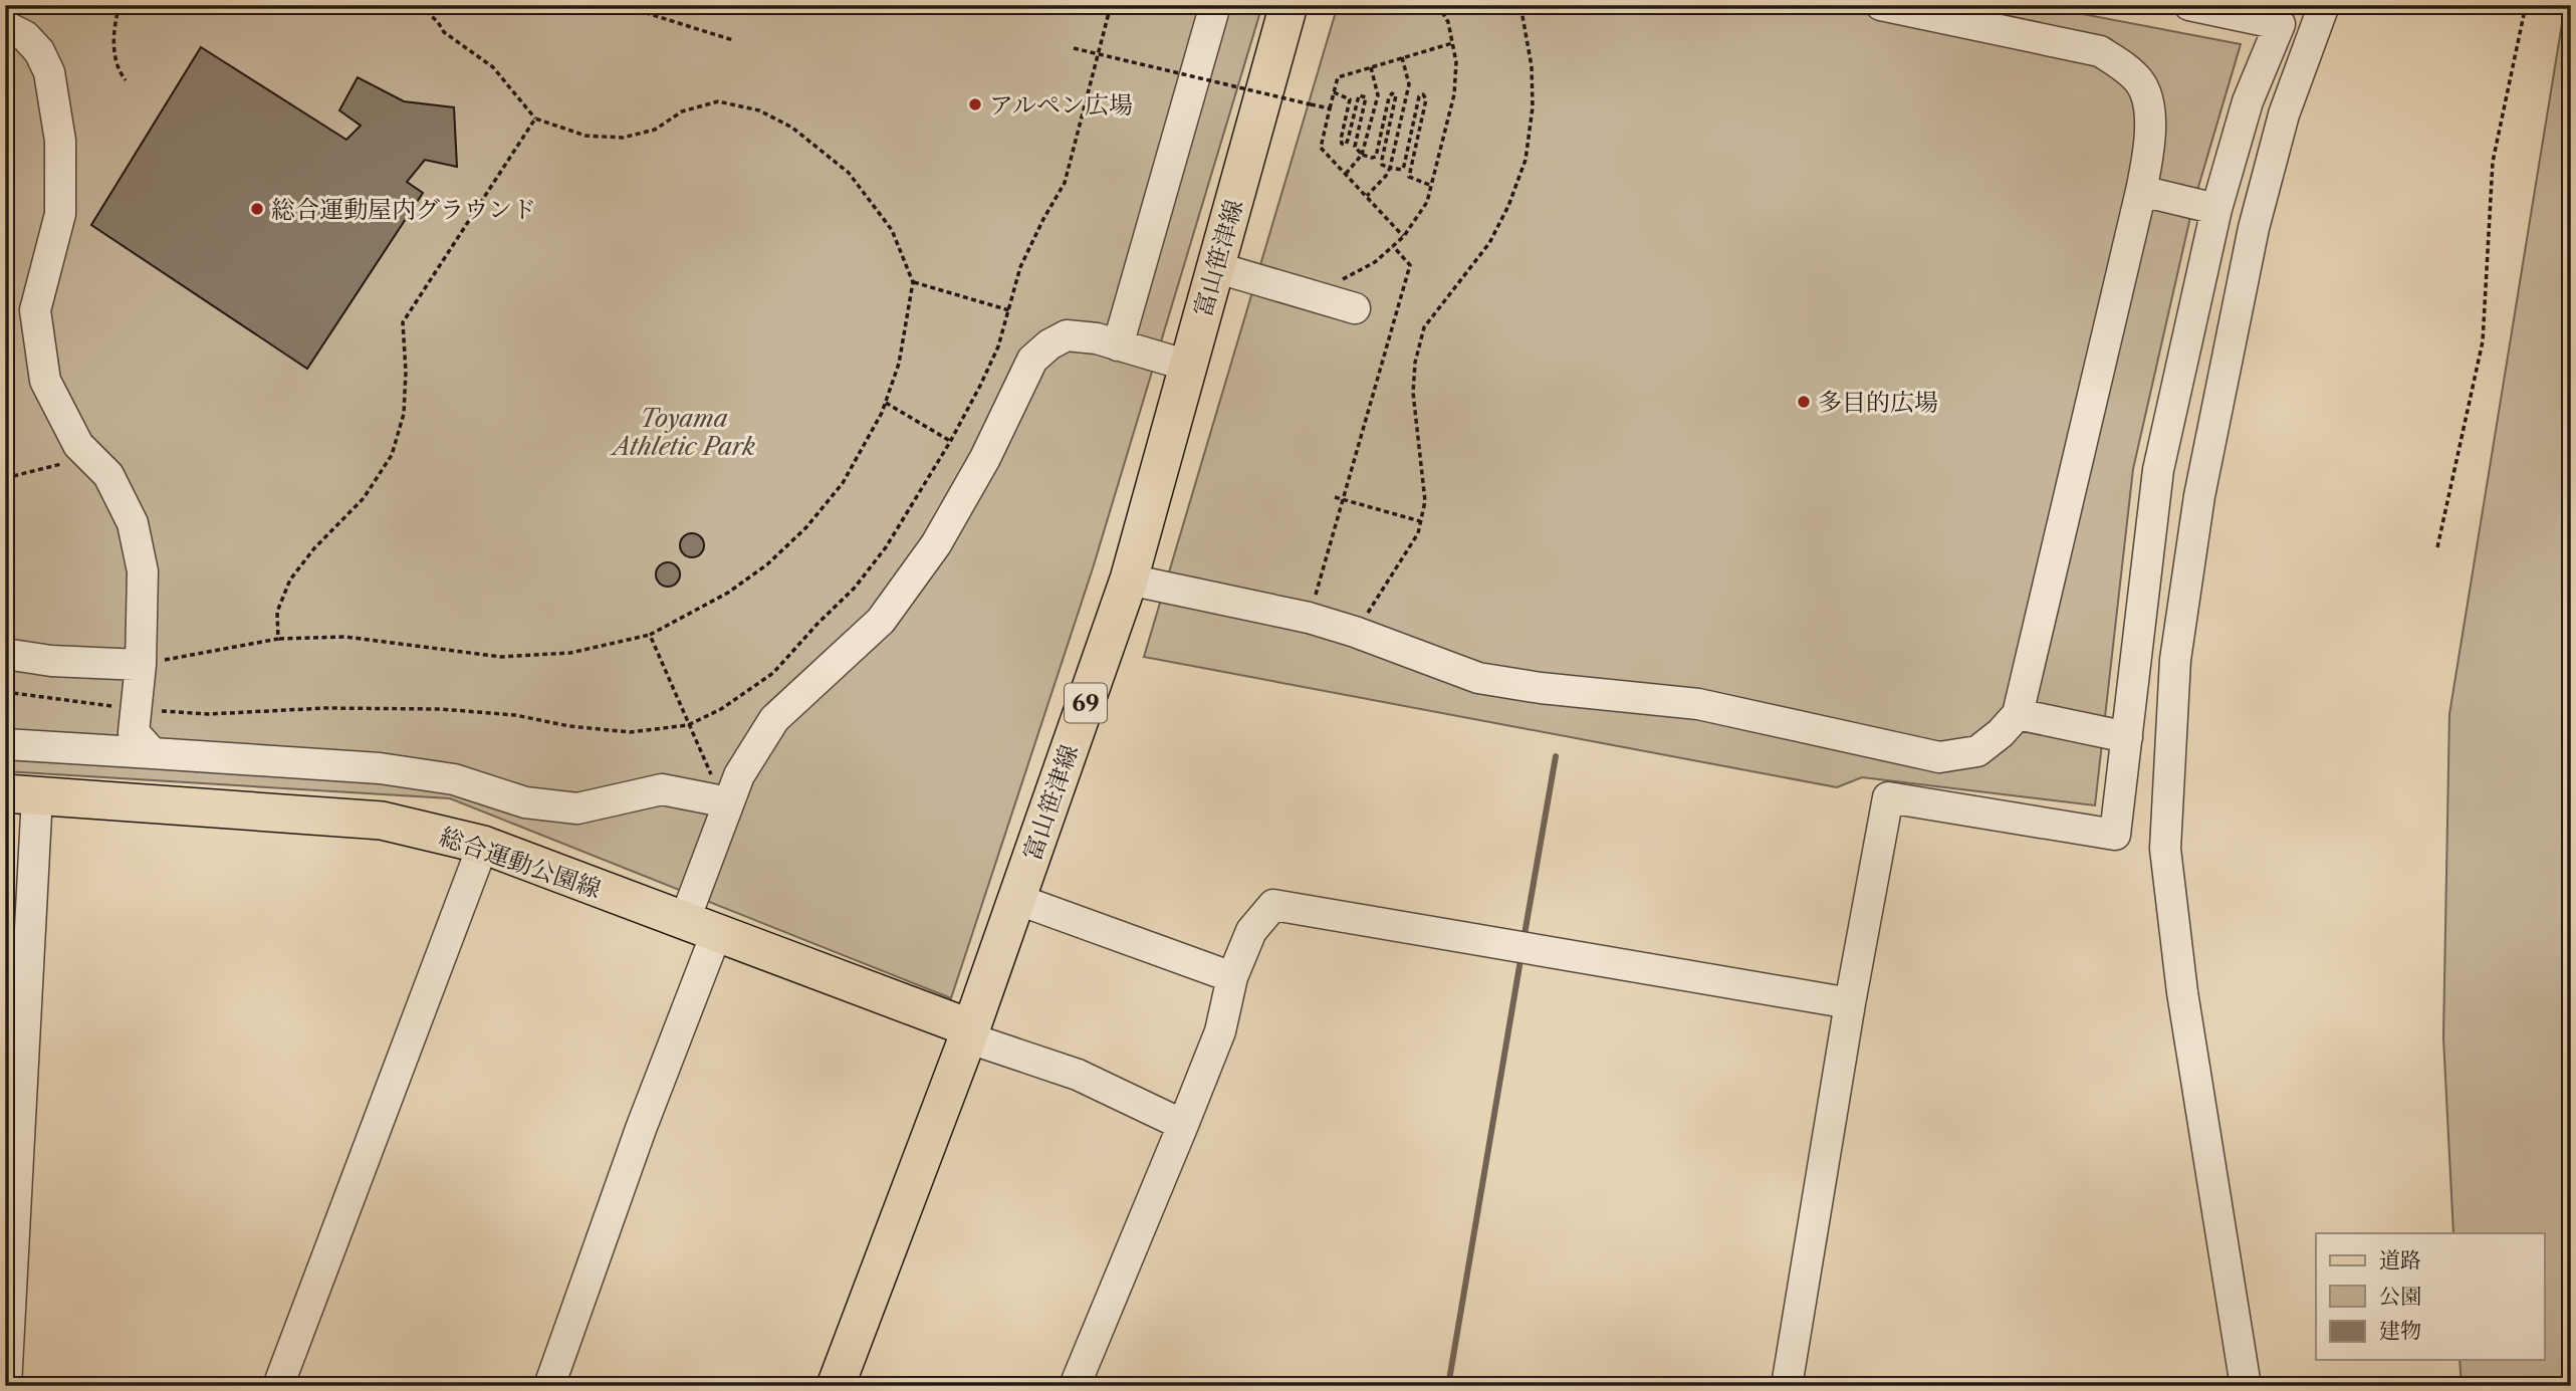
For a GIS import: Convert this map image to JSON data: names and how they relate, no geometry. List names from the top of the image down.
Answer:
{
  "streets": {
    "main road": ["富山笹津線", "69", "総合運動公園線"]
  },
  "crossings": [
    ["富山笹津線", "総合運動公園線"]
  ],
  "parks": ["Toyama Athletic Park"],
  "places": ["アルペン広場", "総合運動屋内グラウンド", "多目的広場"],
  "legend": ["道路", "公園", "建物"]
}
